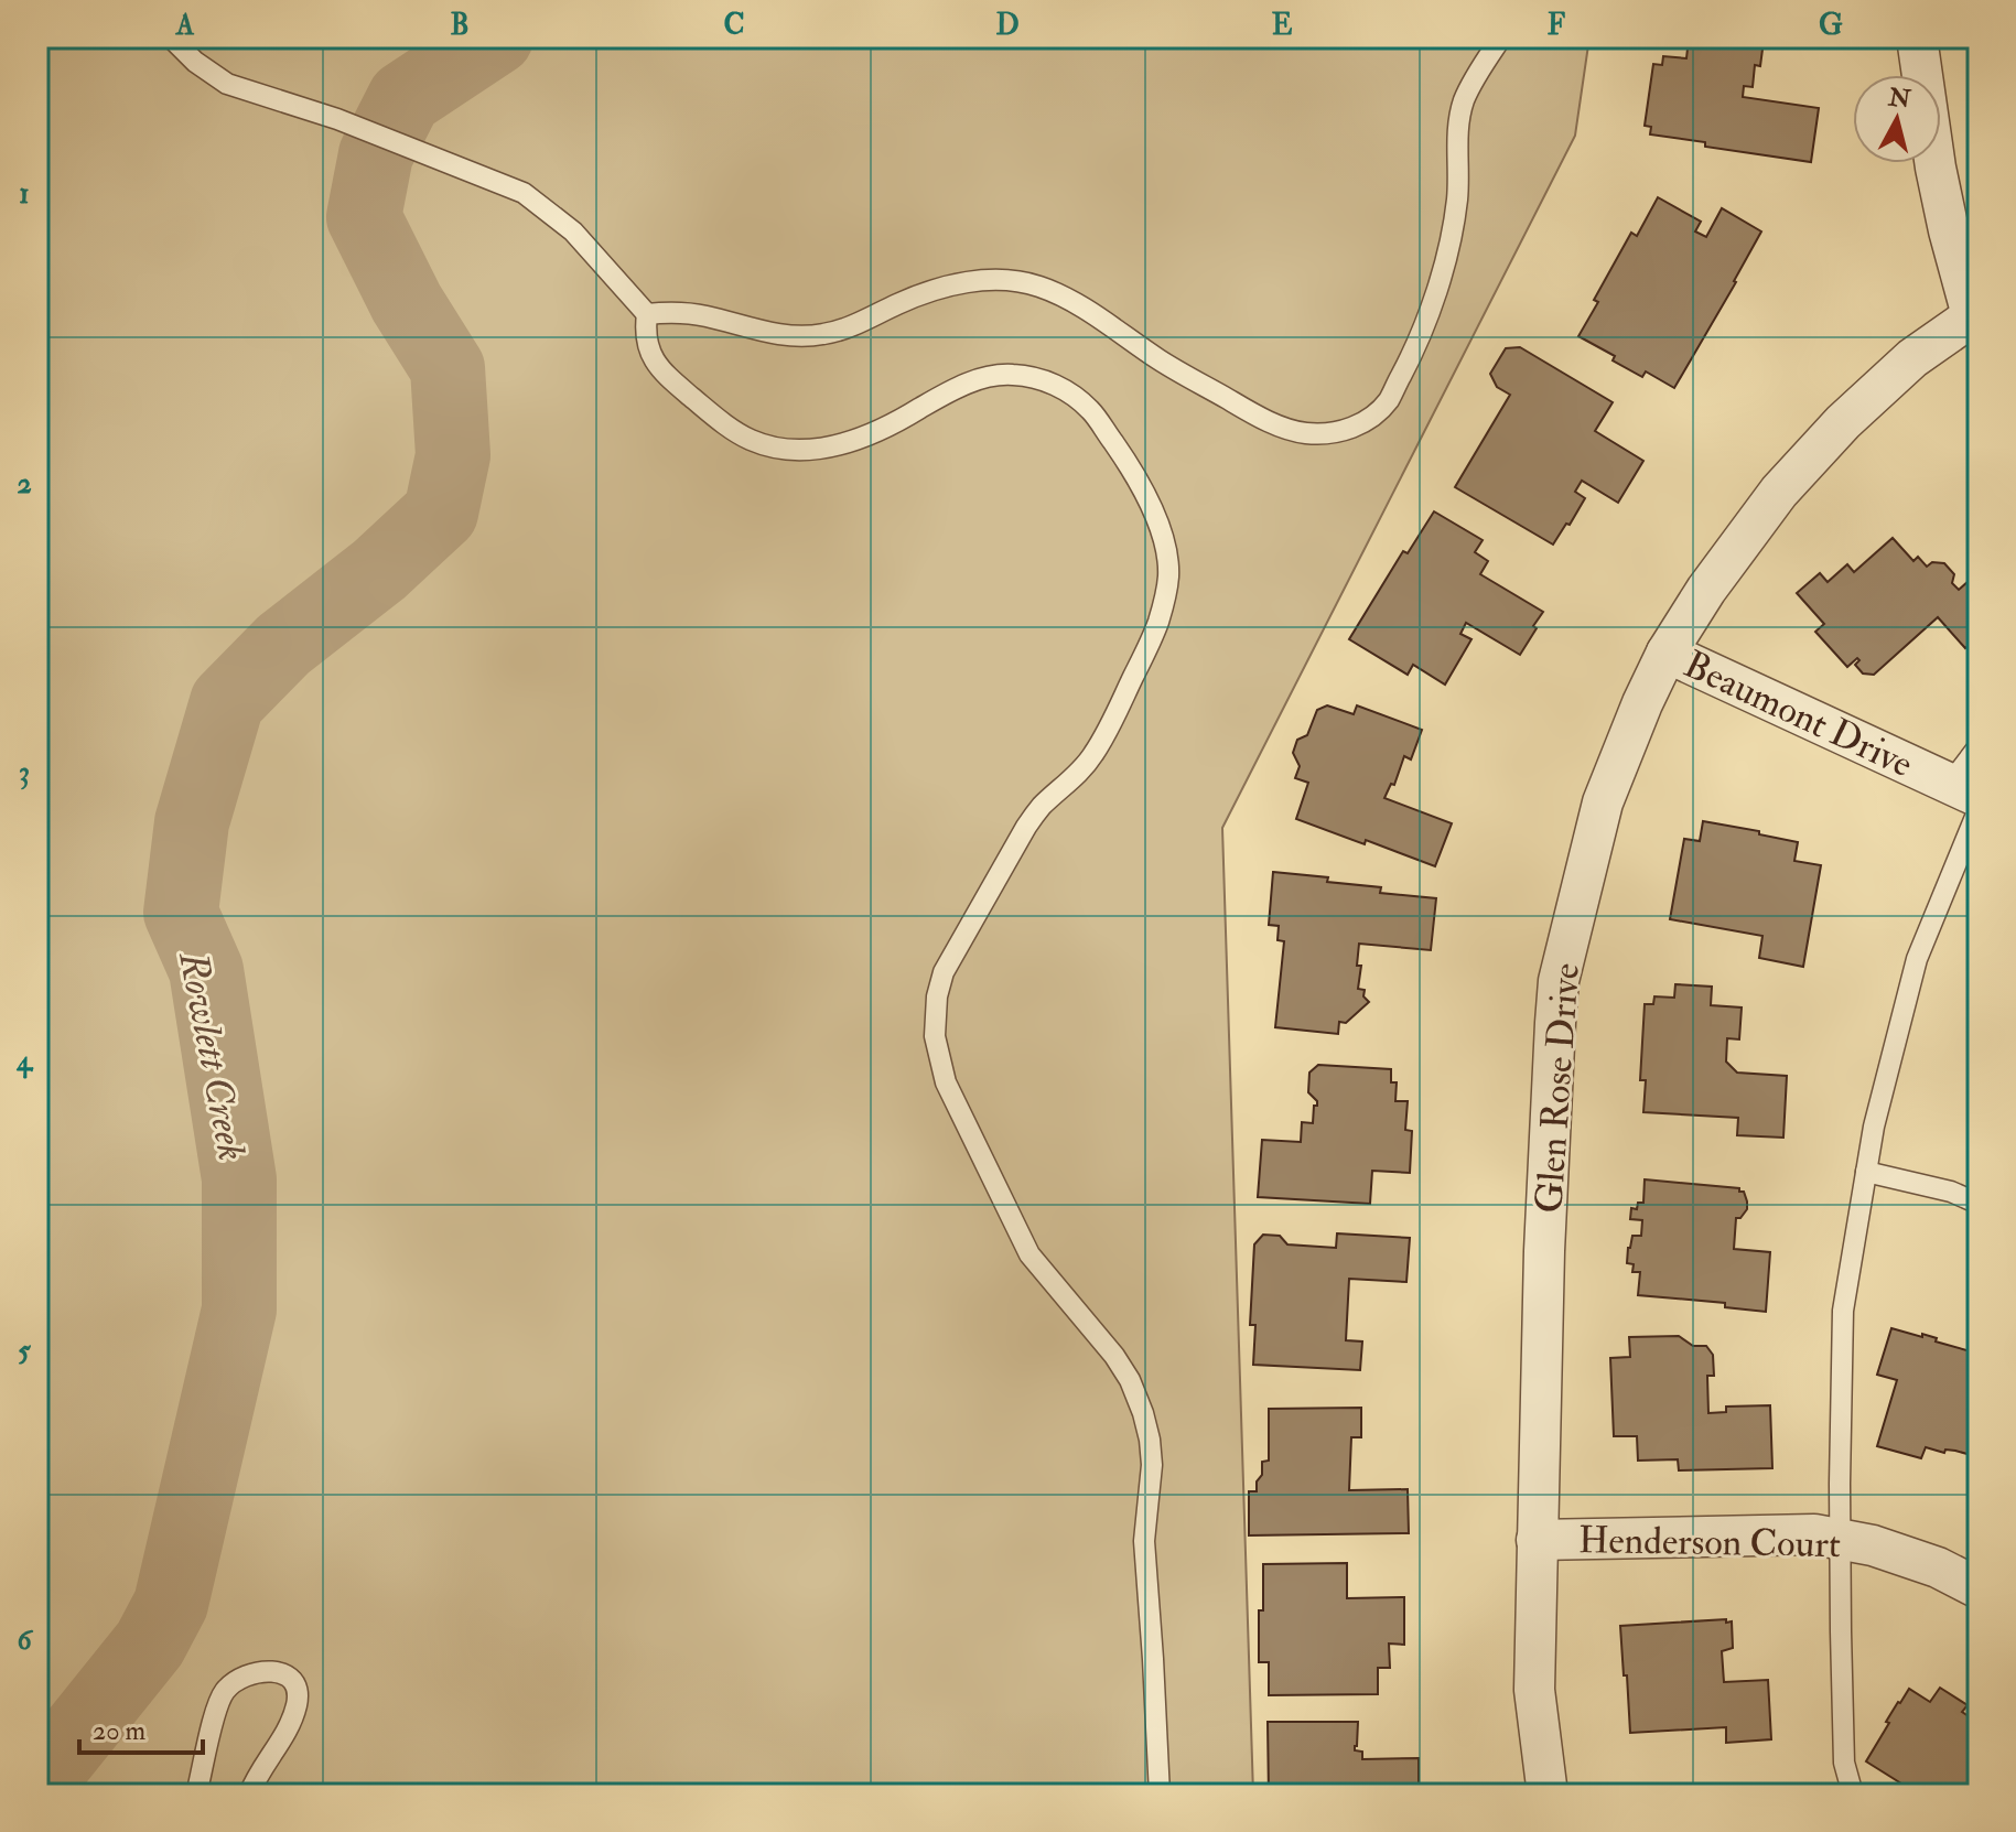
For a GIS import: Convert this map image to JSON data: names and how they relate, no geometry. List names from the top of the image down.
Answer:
{
  "streets": {
    "street": ["Beaumont Drive", "Glen Rose Drive", "Henderson Court"]
  },
  "crossings": [
    ["Beaumont Drive", "Glen Rose Drive"],
    ["Glen Rose Drive", "Henderson Court"]
  ],
  "water": ["Rowlett Creek"],
  "scale_bar": "20 m",
  "north": "top",
  "grid": {
    "columns": [
      "A",
      "B",
      "C",
      "D",
      "E",
      "F",
      "G"
    ],
    "rows": [
      "1",
      "2",
      "3",
      "4",
      "5",
      "6"
    ]
  }
}
